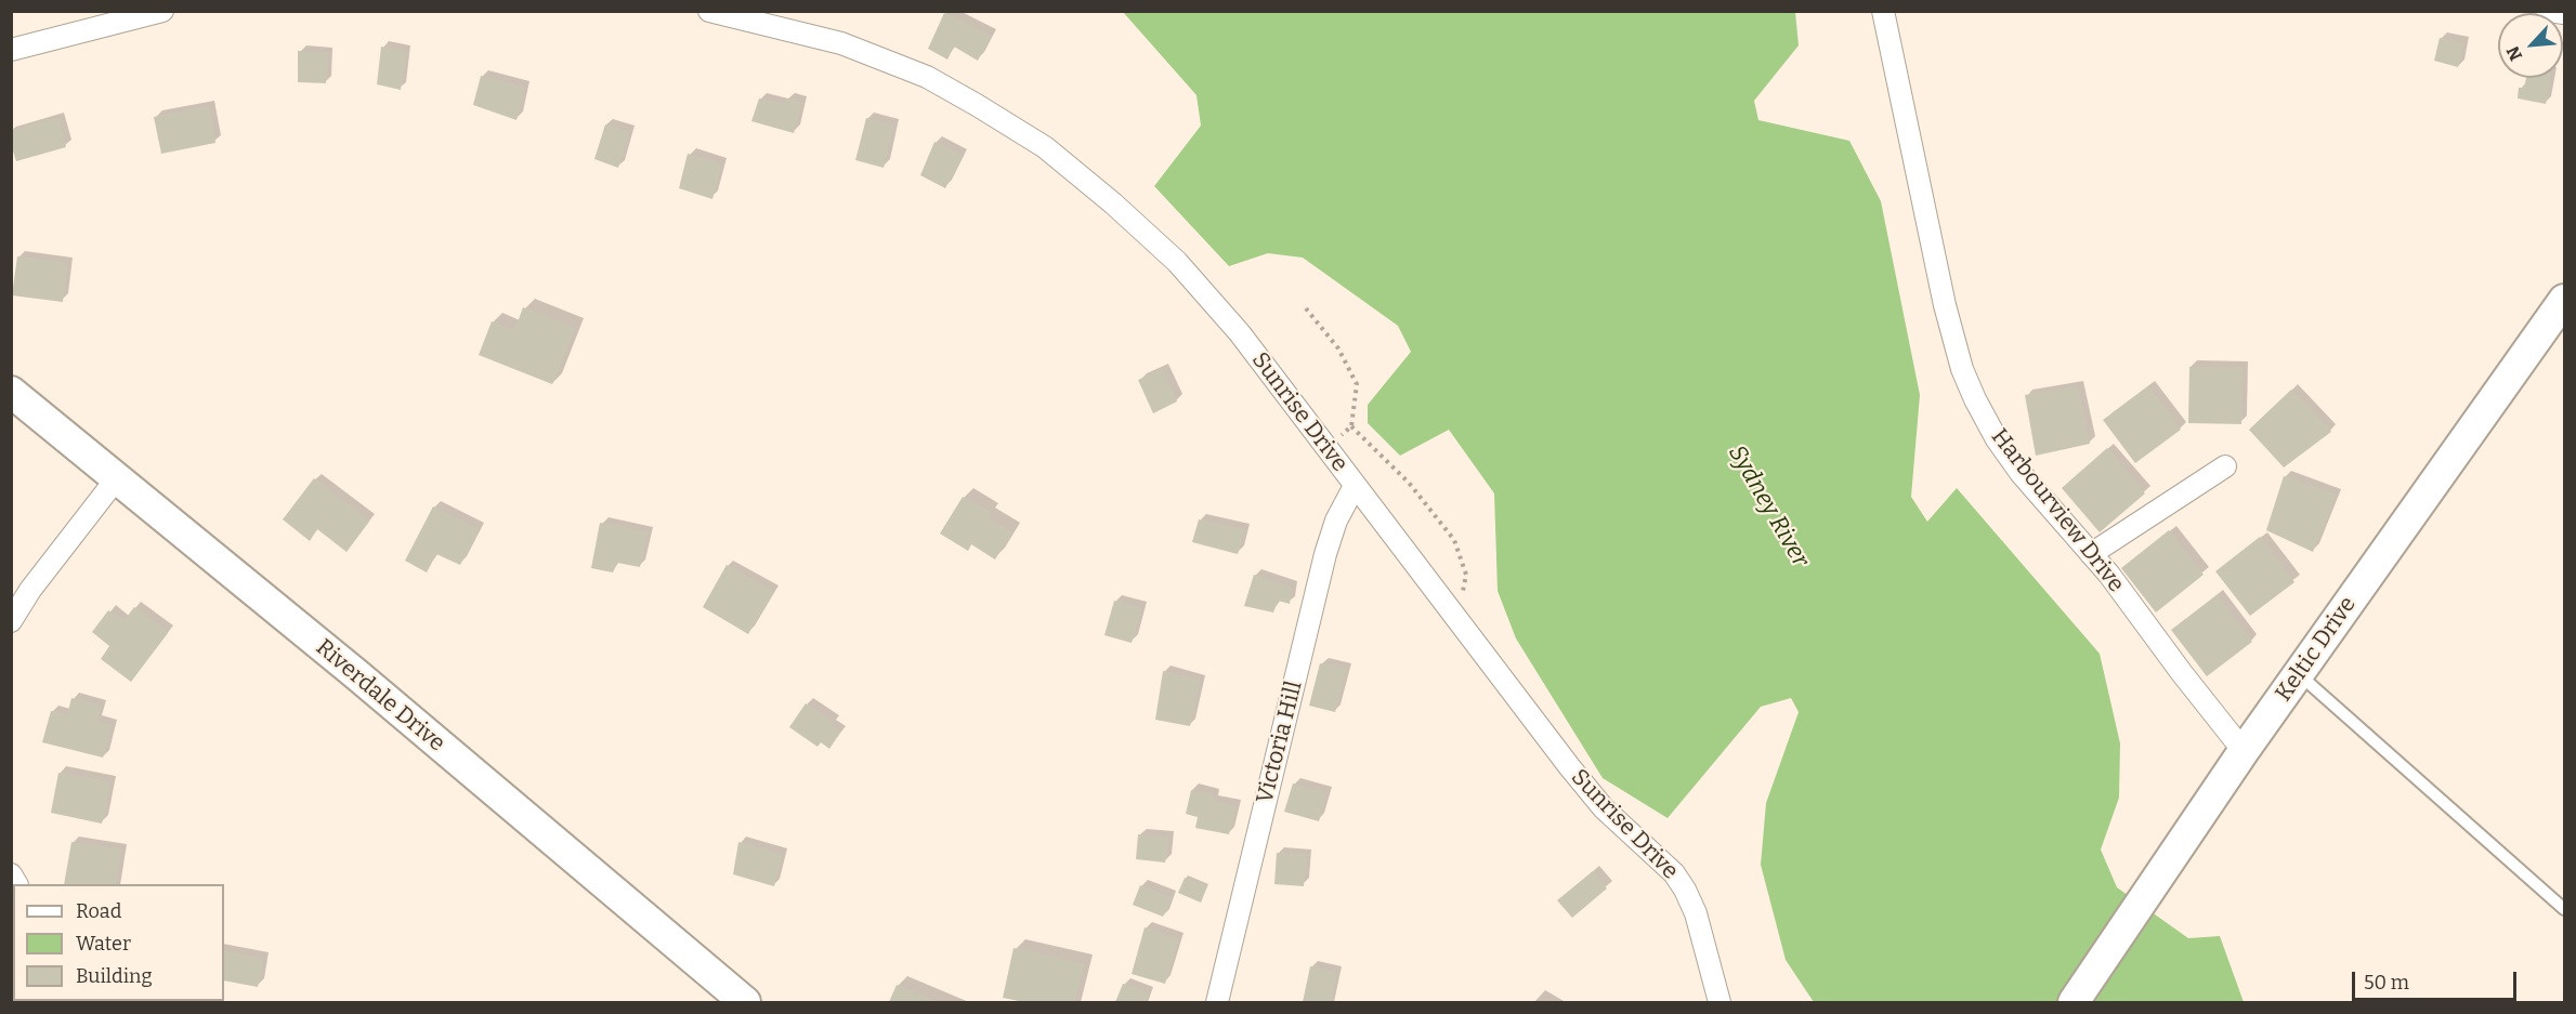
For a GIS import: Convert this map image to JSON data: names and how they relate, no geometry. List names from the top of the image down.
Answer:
{
  "streets": {
    "main road": ["Keltic Drive", "Riverdale Drive"],
    "street": ["Sunrise Drive", "Harbourview Drive", "Victoria Hill"]
  },
  "crossings": [
    ["Sunrise Drive", "Victoria Hill"],
    ["Harbourview Drive", "Keltic Drive"]
  ],
  "water": ["Sydney River"],
  "legend": ["Road", "Water", "Building"],
  "scale_bar": "50 m",
  "north": "bottom left"
}
